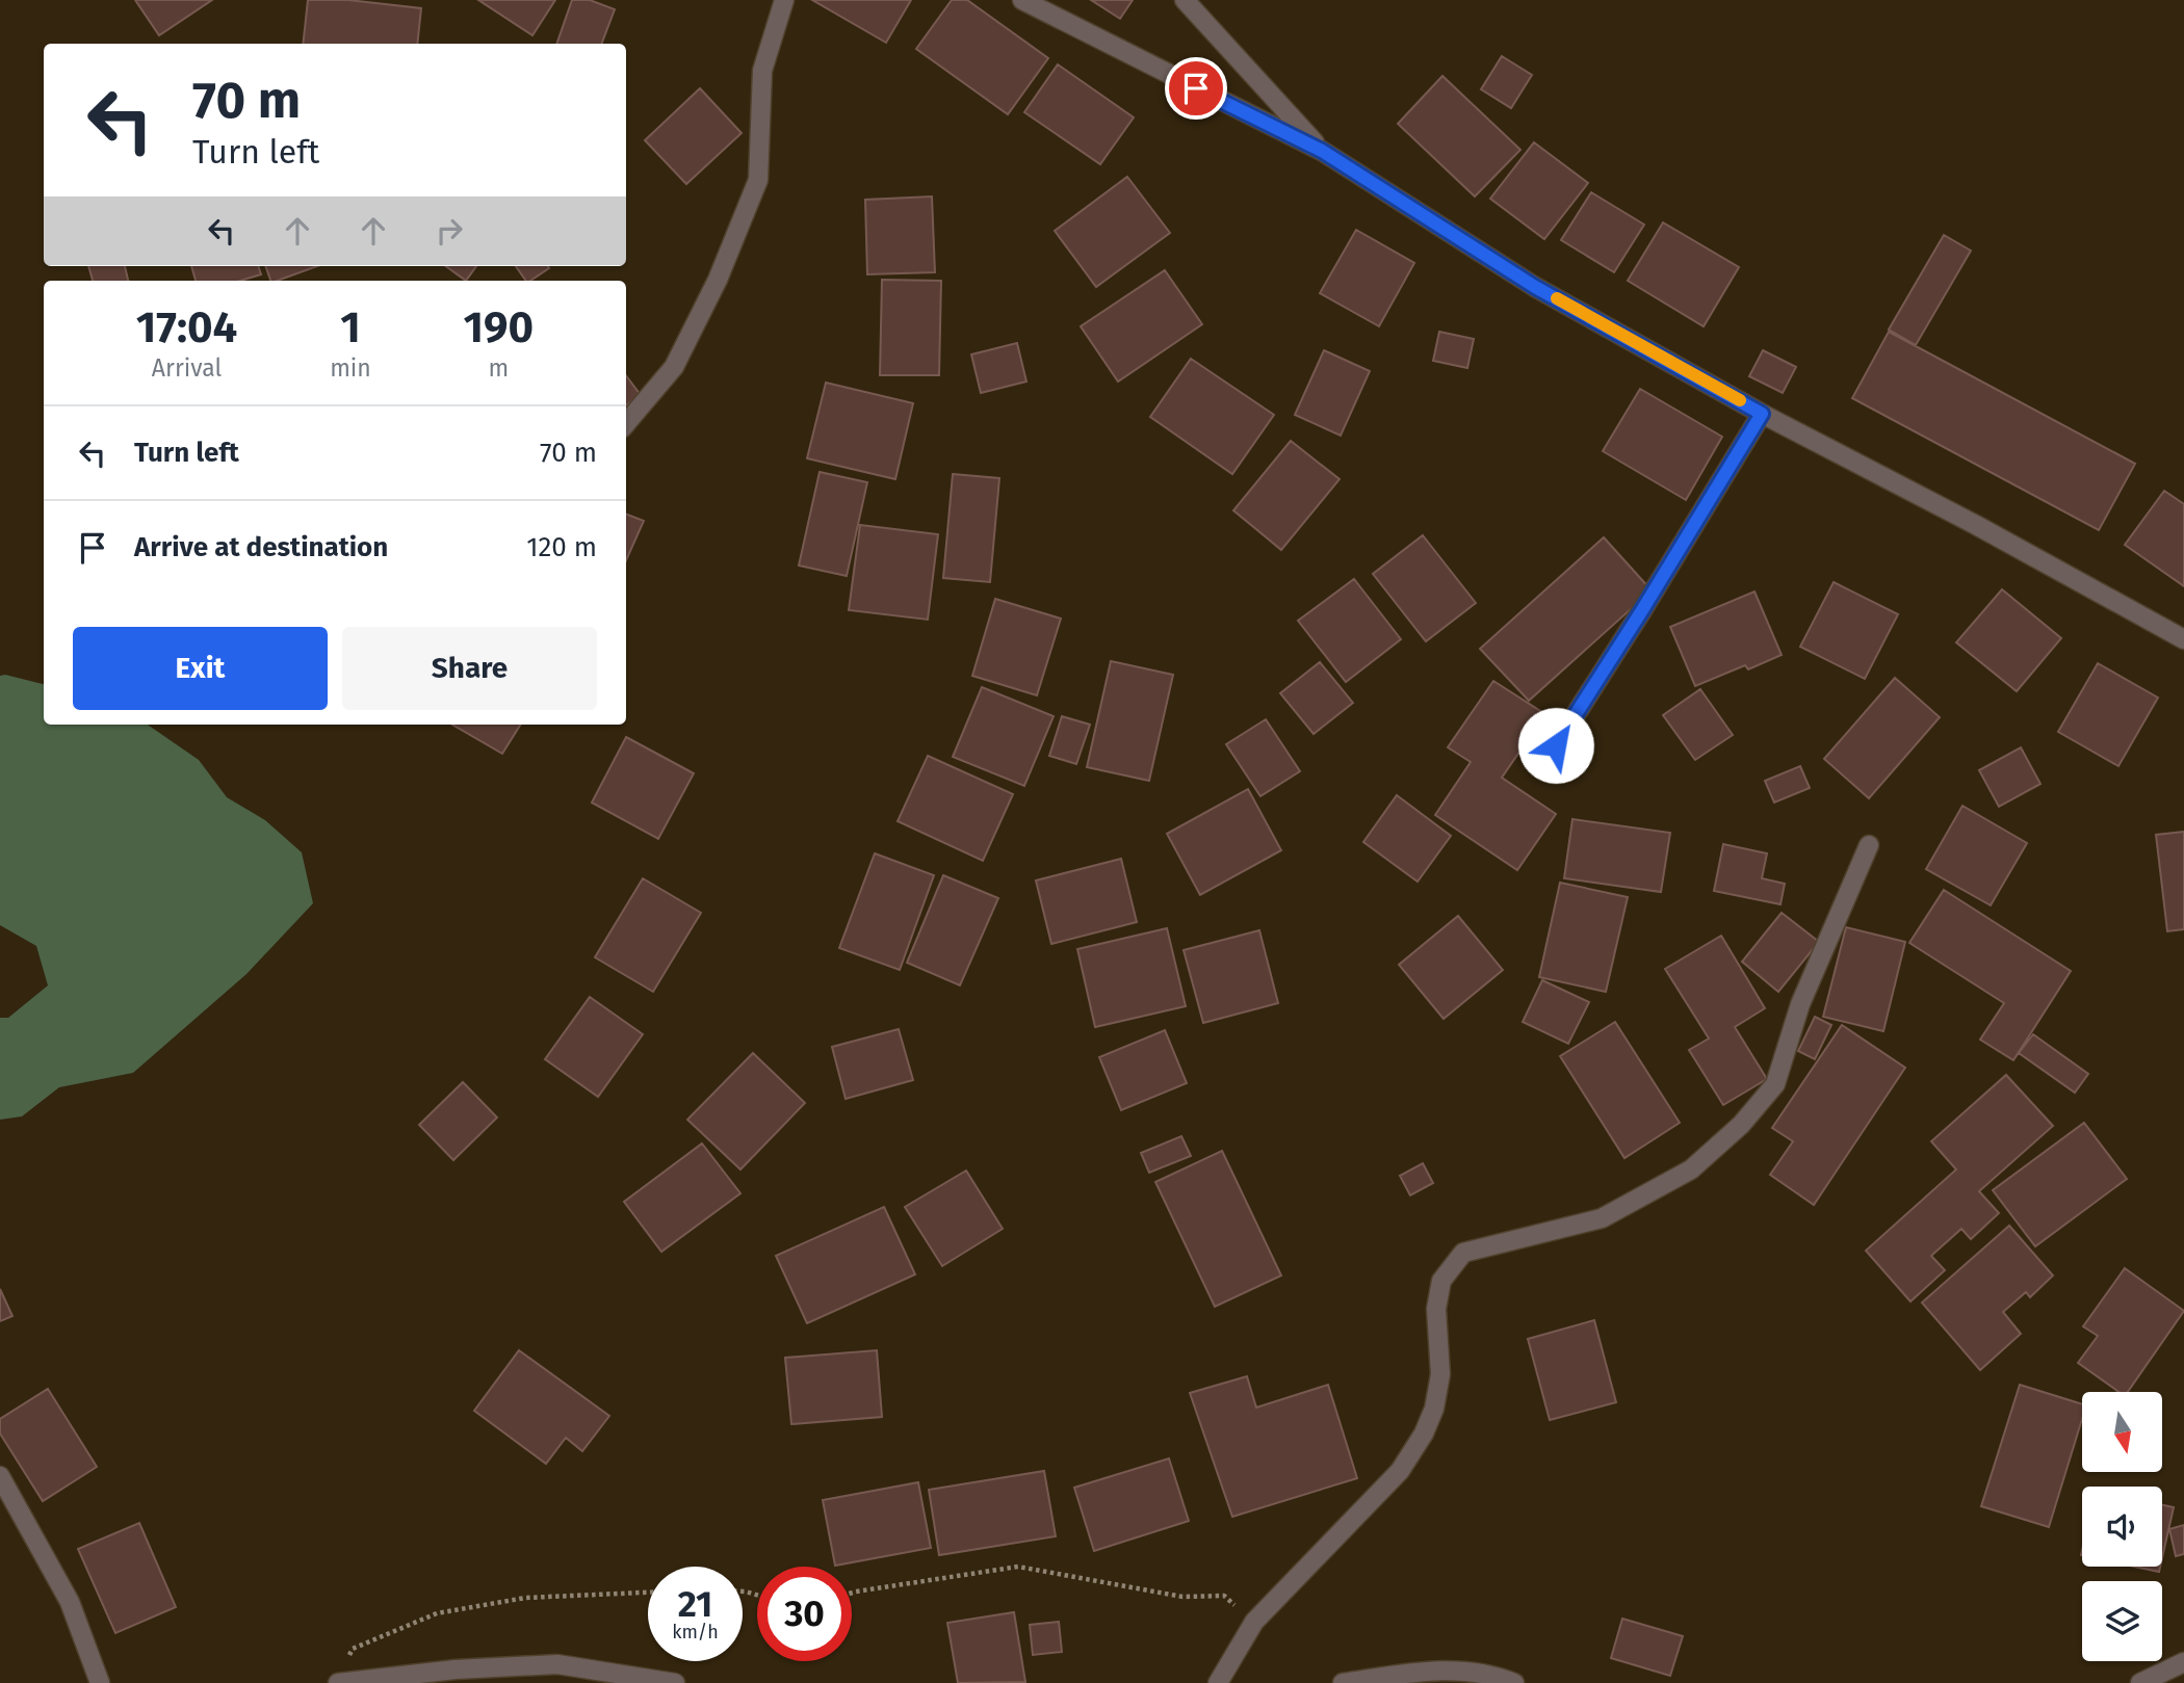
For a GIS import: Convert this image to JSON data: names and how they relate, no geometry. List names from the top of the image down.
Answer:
{
  "north": "bottom",
  "page": {
    "turn": ["70 m", "Turn left"],
    "eta": [
      "17:04",
      "Arrival",
      "1",
      "min",
      "190",
      "m"
    ],
    "list": [
      {
        "name": "Turn left",
        "value": "70 m"
      },
      {
        "name": "Arrive at destination",
        "value": "120 m"
      }
    ],
    "buttons": ["Exit", "Share"],
    "speed": "21 km/h",
    "limit": "30"
  }
}
